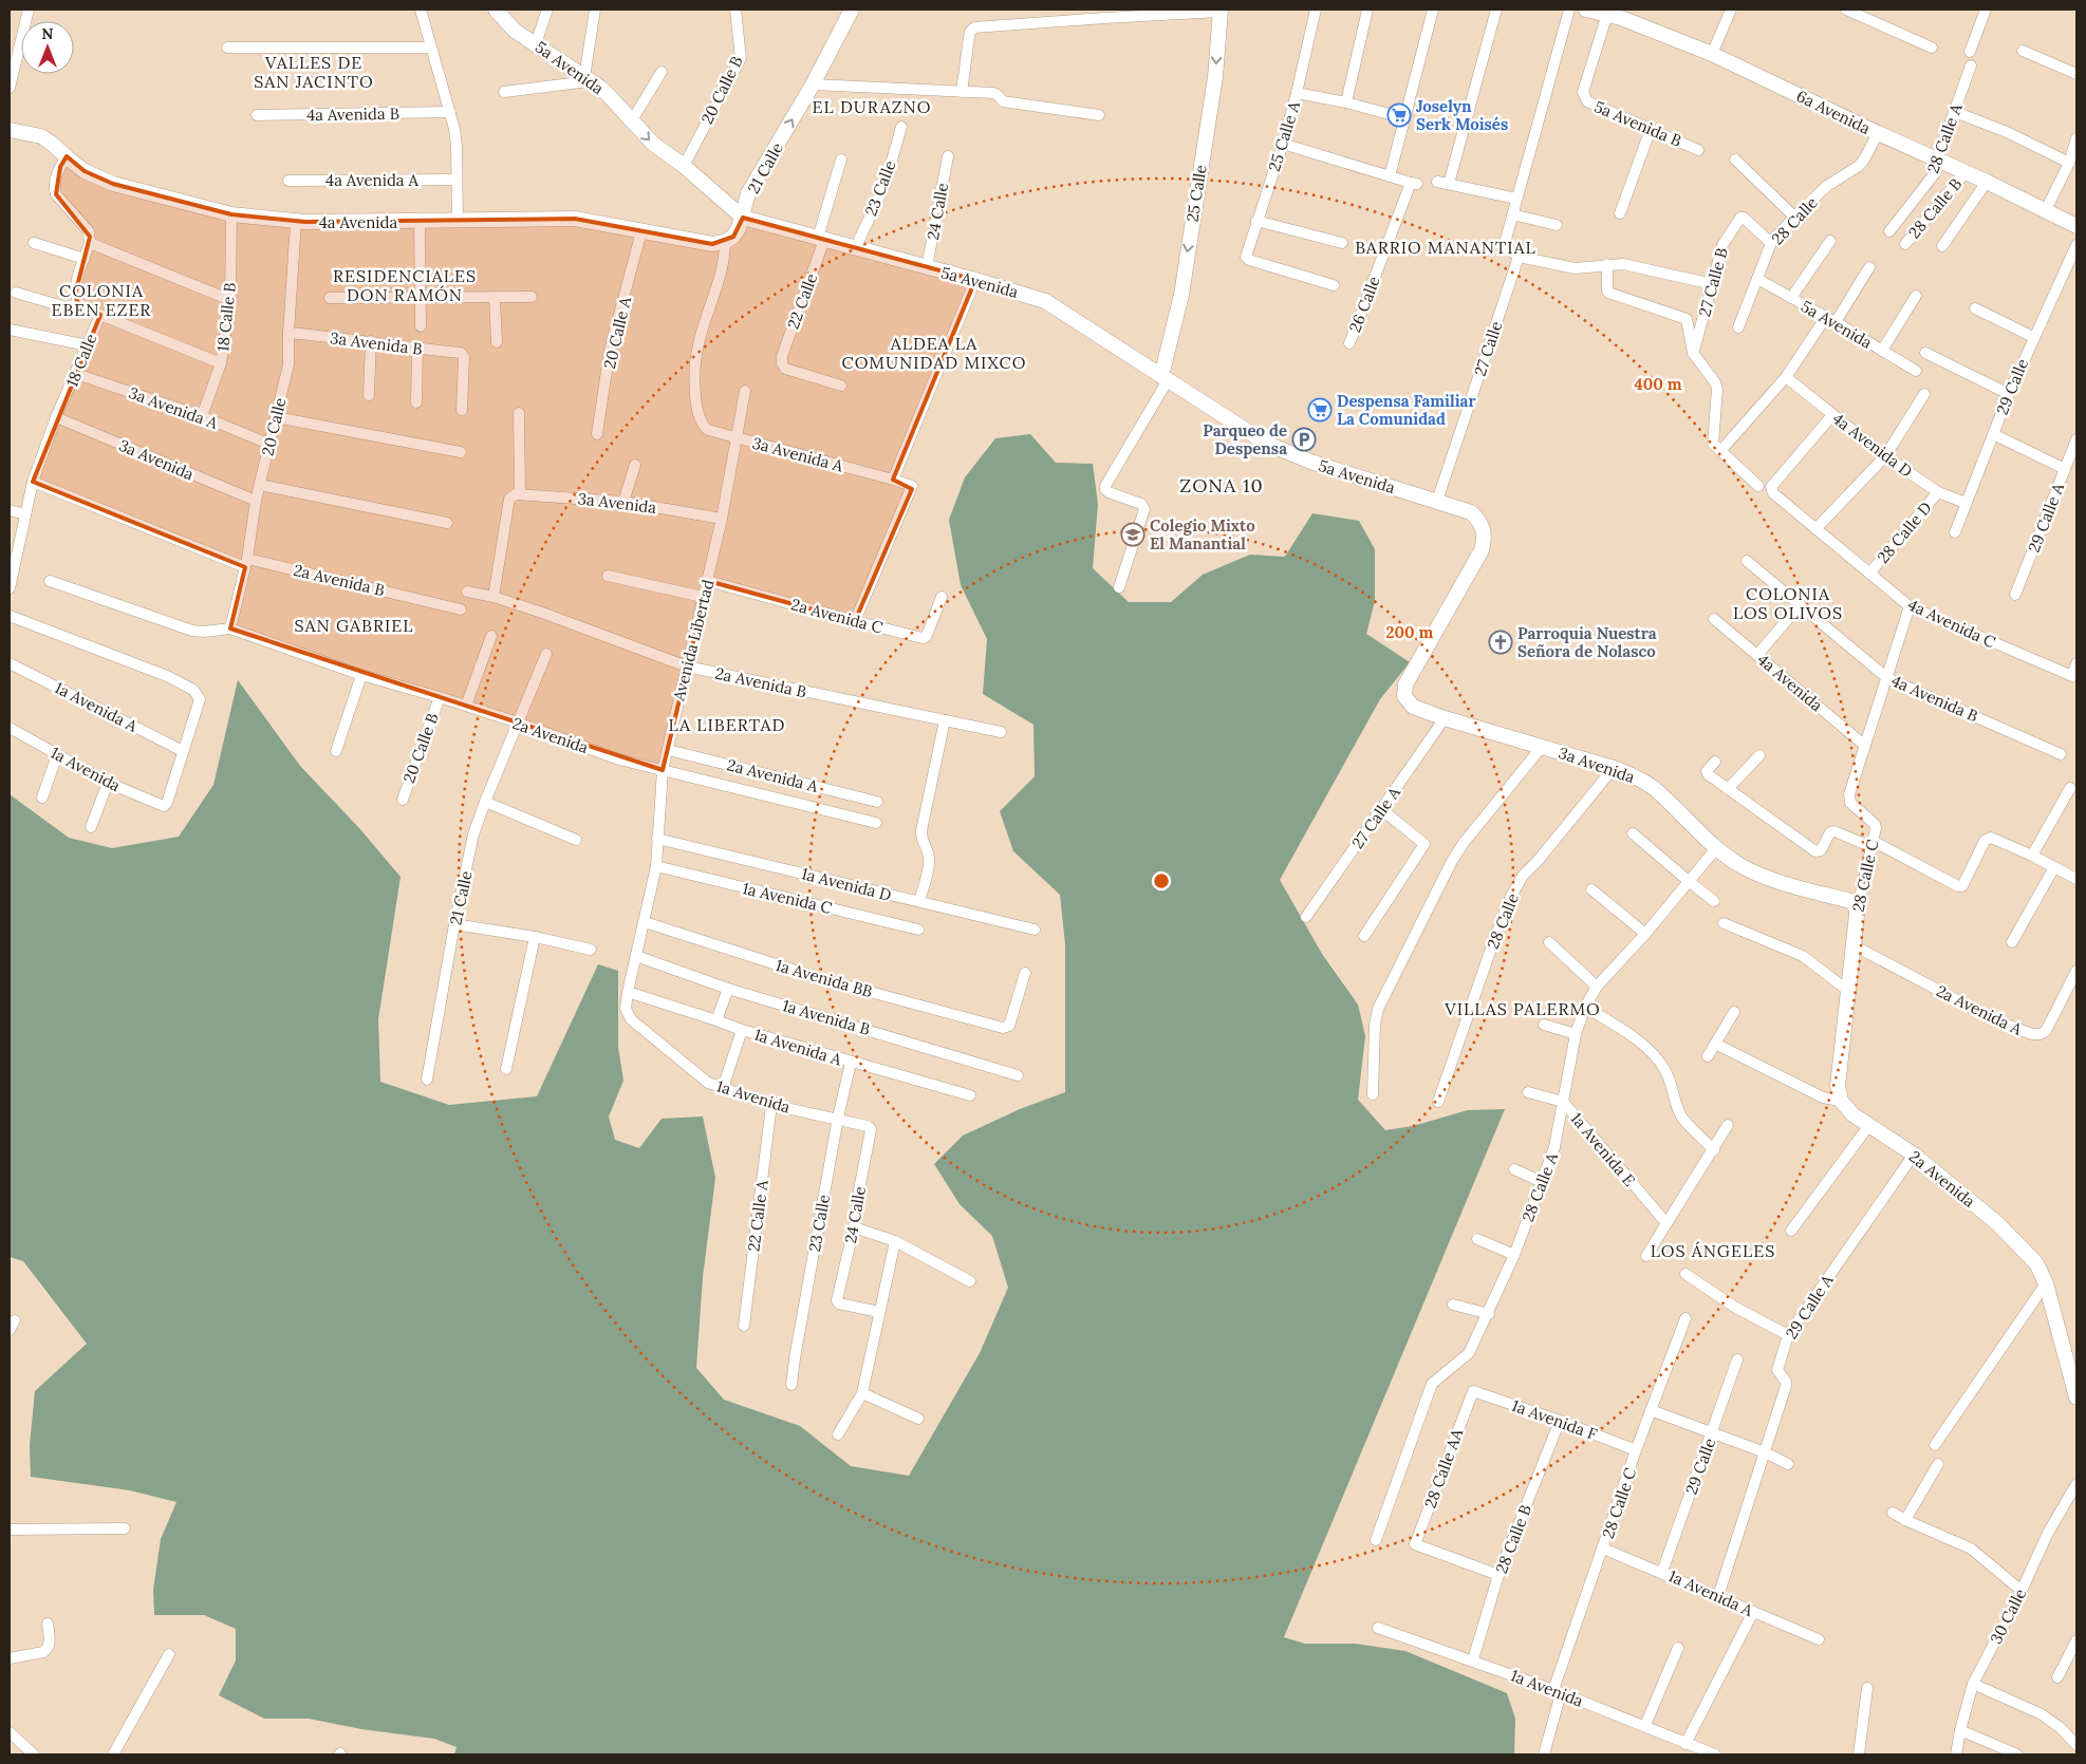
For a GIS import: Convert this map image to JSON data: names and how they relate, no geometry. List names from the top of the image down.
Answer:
{
  "streets": {
    "street": [
      "5a Avenida",
      "20 Calle B",
      "6a Avenida",
      "4a Avenida B",
      "5a Avenida B",
      "25 Calle A",
      "28 Calle A",
      "21 Calle",
      "4a Avenida A",
      "23 Calle",
      "25 Calle",
      "28 Calle B",
      "24 Calle",
      "28 Calle",
      "4a Avenida",
      "27 Calle B",
      "22 Calle",
      "26 Calle",
      "18 Calle B",
      "20 Calle A",
      "3a Avenida B",
      "27 Calle",
      "18 Calle",
      "29 Calle",
      "3a Avenida A",
      "20 Calle",
      "4a Avenida D",
      "3a Avenida",
      "29 Calle A",
      "28 Calle D",
      "2a Avenida B",
      "2a Avenida C",
      "4a Avenida C",
      "Avenida Libertad",
      "1a Avenida A",
      "2a Avenida",
      "1a Avenida",
      "2a Avenida A",
      "27 Calle A",
      "28 Calle C",
      "1a Avenida D",
      "1a Avenida C",
      "1a Avenida BB",
      "1a Avenida B",
      "1a Avenida E",
      "22 Calle A",
      "1a Avenida F",
      "28 Calle AA",
      "30 Calle"
    ]
  },
  "crossings": [
    ["5a Avenida", "20 Calle B"],
    ["5a Avenida", "21 Calle"],
    ["5a Avenida", "23 Calle"],
    ["5a Avenida", "25 Calle"],
    ["5a Avenida", "24 Calle"],
    ["5a Avenida", "28 Calle"],
    ["5a Avenida", "22 Calle"],
    ["5a Avenida", "27 Calle"],
    ["5a Avenida", "3a Avenida"],
    ["20 Calle B", "2a Avenida"],
    ["6a Avenida", "5a Avenida B"],
    ["6a Avenida", "28 Calle A"],
    ["6a Avenida", "28 Calle B"],
    ["6a Avenida", "28 Calle"],
    ["4a Avenida B", "28 Calle C"],
    ["28 Calle A", "3a Avenida"],
    ["28 Calle A", "1a Avenida E"],
    ["21 Calle", "4a Avenida"],
    ["21 Calle", "3a Avenida A"],
    ["21 Calle", "2a Avenida"],
    ["23 Calle", "1a Avenida A"],
    ["23 Calle", "1a Avenida"],
    ["28 Calle B", "1a Avenida"],
    ["28 Calle B", "1a Avenida F"],
    ["28 Calle B", "28 Calle AA"],
    ["24 Calle", "1a Avenida"],
    ["28 Calle", "27 Calle B"],
    ["28 Calle", "3a Avenida"],
    ["4a Avenida", "18 Calle B"],
    ["4a Avenida", "20 Calle A"],
    ["4a Avenida", "3a Avenida A"],
    ["4a Avenida", "20 Calle"],
    ["4a Avenida", "28 Calle C"],
    ["18 Calle B", "3a Avenida A"],
    ["3a Avenida B", "20 Calle"],
    ["18 Calle", "3a Avenida A"],
    ["18 Calle", "3a Avenida"],
    ["18 Calle", "2a Avenida B"],
    ["29 Calle", "4a Avenida D"],
    ["29 Calle", "1a Avenida A"],
    ["3a Avenida A", "20 Calle"],
    ["3a Avenida A", "Avenida Libertad"],
    ["20 Calle", "3a Avenida"],
    ["20 Calle", "2a Avenida B"],
    ["20 Calle", "2a Avenida"],
    ["4a Avenida D", "28 Calle D"],
    ["4a Avenida D", "4a Avenida C"],
    ["3a Avenida", "Avenida Libertad"],
    ["3a Avenida", "27 Calle A"],
    ["3a Avenida", "28 Calle C"],
    ["29 Calle A", "1a Avenida A"],
    ["29 Calle A", "2a Avenida"],
    ["28 Calle D", "4a Avenida C"],
    ["2a Avenida B", "Avenida Libertad"],
    ["2a Avenida C", "Avenida Libertad"],
    ["4a Avenida C", "28 Calle C"],
    ["Avenida Libertad", "1a Avenida A"],
    ["Avenida Libertad", "2a Avenida"],
    ["Avenida Libertad", "1a Avenida"],
    ["Avenida Libertad", "2a Avenida A"],
    ["Avenida Libertad", "1a Avenida D"],
    ["Avenida Libertad", "1a Avenida C"],
    ["Avenida Libertad", "1a Avenida BB"],
    ["Avenida Libertad", "1a Avenida B"],
    ["1a Avenida A", "1a Avenida"],
    ["1a Avenida A", "28 Calle C"],
    ["2a Avenida", "28 Calle C"],
    ["1a Avenida", "28 Calle C"],
    ["1a Avenida", "22 Calle A"],
    ["2a Avenida A", "28 Calle C"],
    ["28 Calle C", "1a Avenida F"],
    ["1a Avenida F", "28 Calle AA"]
  ],
  "one_way": ["25 Calle"],
  "districts": [
    "VALLES DE SAN JACINTO",
    "EL DURAZNO",
    "BARRIO MANANTIAL",
    "RESIDENCIALES DON RAMÓN",
    "COLONIA EBEN EZER",
    "ALDEA LA COMUNIDAD MIXCO",
    "ZONA 10",
    "COLONIA LOS OLIVOS",
    "SAN GABRIEL",
    "LA LIBERTAD",
    "VILLAS PALERMO",
    "LOS ÁNGELES"
  ],
  "places": {
    "supermarket": ["Joselyn Serk Moisés", "Despensa Familiar La Comunidad"],
    "parking": ["Parqueo de Despensa"],
    "school or university": ["Colegio Mixto El Manantial"],
    "church": ["Parroquia Nuestra Señora de Nolasco"]
  },
  "north": "top",
  "rings": ["400 m", "200 m"]
}
